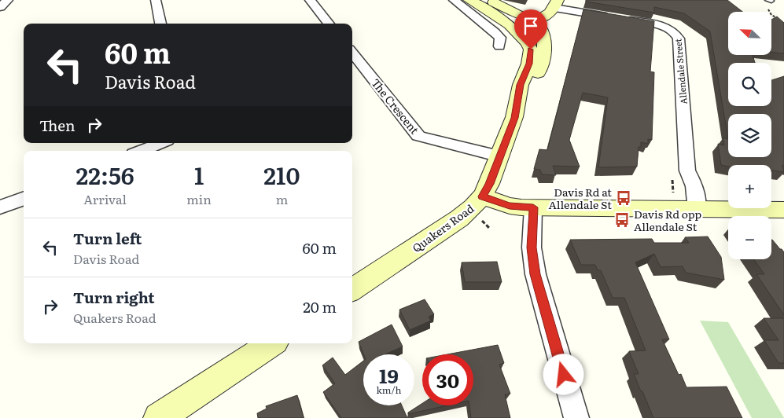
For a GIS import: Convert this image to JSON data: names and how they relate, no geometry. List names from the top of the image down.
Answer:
{
  "streets": {
    "main road": ["Quakers Road"],
    "street": ["Allendale Street", "The Crescent"]
  },
  "crossings": [
    ["The Crescent", "Quakers Road"]
  ],
  "places": {
    "bus stop": ["Davis Rd at Allendale St", "Davis Rd opp Allendale St"]
  },
  "north": "top left",
  "page": {
    "map_buttons": ["+", "−"],
    "turn": ["60 m", "Davis Road"],
    "then": "Then",
    "eta": [
      "22:56",
      "Arrival",
      "1",
      "min",
      "210",
      "m"
    ],
    "list": [
      {
        "name": "Turn left",
        "note": "Davis Road",
        "value": "60 m"
      },
      {
        "name": "Turn right",
        "note": "Quakers Road",
        "value": "20 m"
      }
    ],
    "speed": "19 km/h",
    "limit": "30"
  }
}
